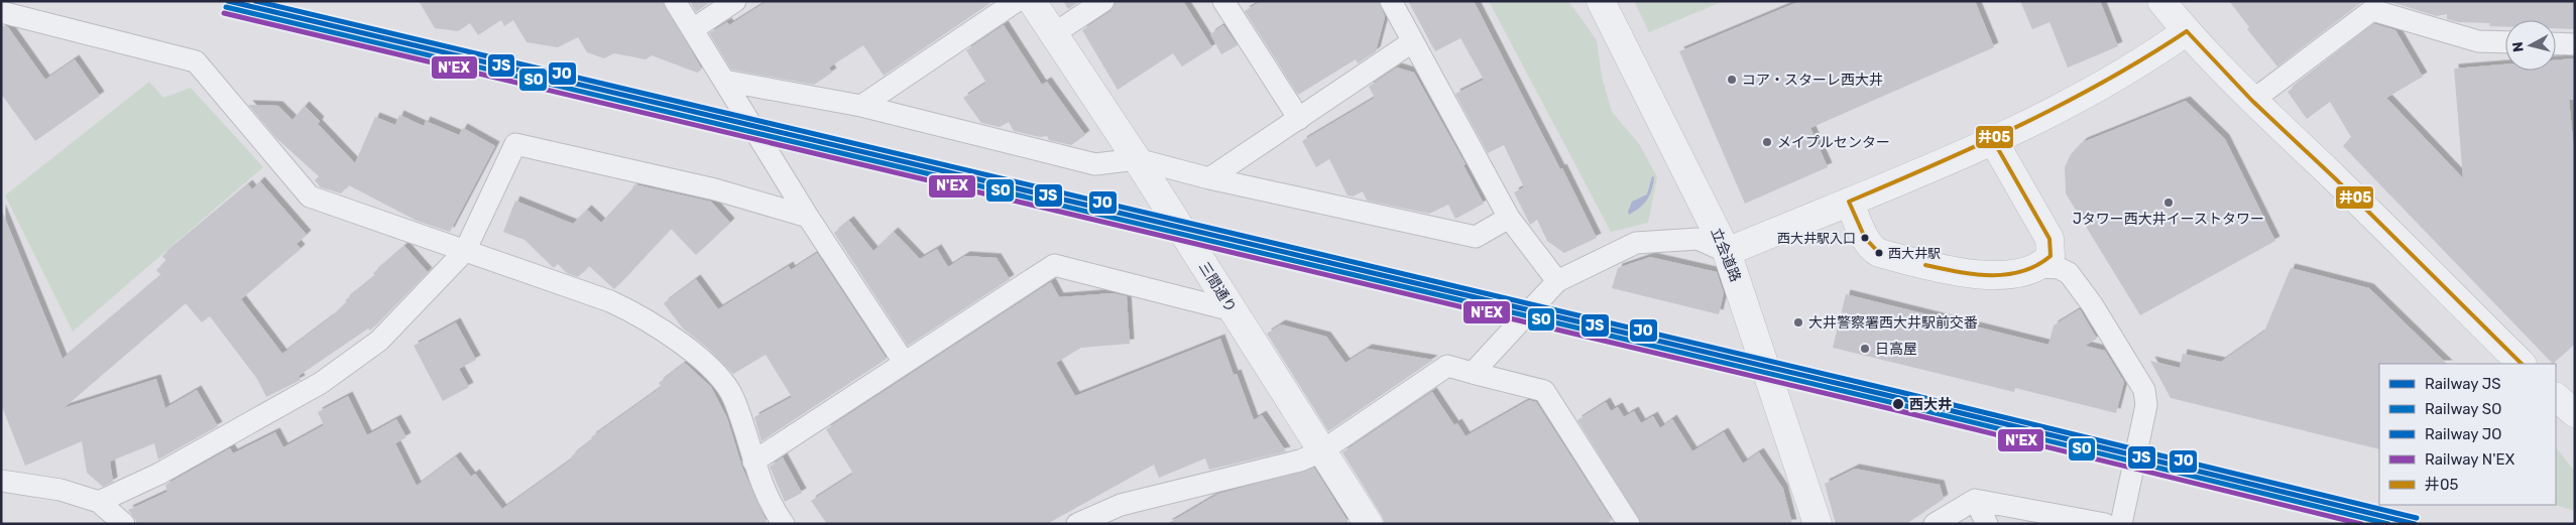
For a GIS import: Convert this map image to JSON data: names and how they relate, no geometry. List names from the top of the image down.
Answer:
{
  "streets": {
    "street": ["立会道路", "三間通り"]
  },
  "places": [
    "コア・スターレ西大井",
    "メイプルセンター",
    "Jタワー西大井イーストタワー",
    "西大井駅入口",
    "西大井駅",
    "大井警察署西大井駅前交番",
    "日高屋",
    "西大井"
  ],
  "lines": [
    "rail line JS",
    "rail line JO",
    "rail line SO",
    "rail line N'EX",
    "transit line 井05"
  ],
  "legend": [
    "Railway JS",
    "Railway SO",
    "Railway JO",
    "Railway N'EX",
    "井05"
  ],
  "north": "left"
}
